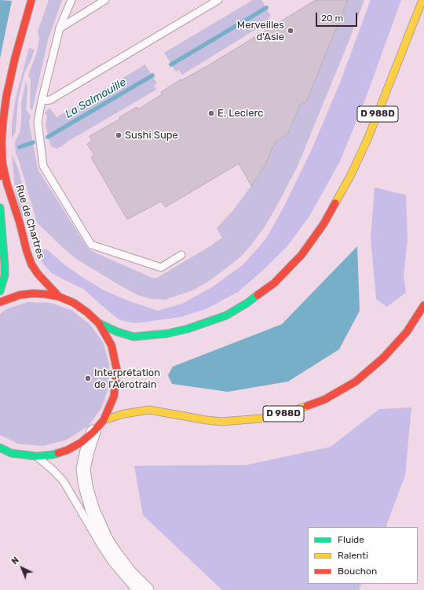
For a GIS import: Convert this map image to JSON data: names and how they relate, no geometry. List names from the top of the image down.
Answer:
{
  "streets": {
    "main road": ["D 988D", "Rue de Chartres"]
  },
  "water": ["La Salmouille"],
  "places": [
    "Merveilles d'Asie",
    "E. Leclerc",
    "Sushi Supe",
    "Interprétation de l'Aérotrain"
  ],
  "legend": ["Fluide", "Ralenti", "Bouchon"],
  "scale_bar": "20 m",
  "north": "top left"
}
